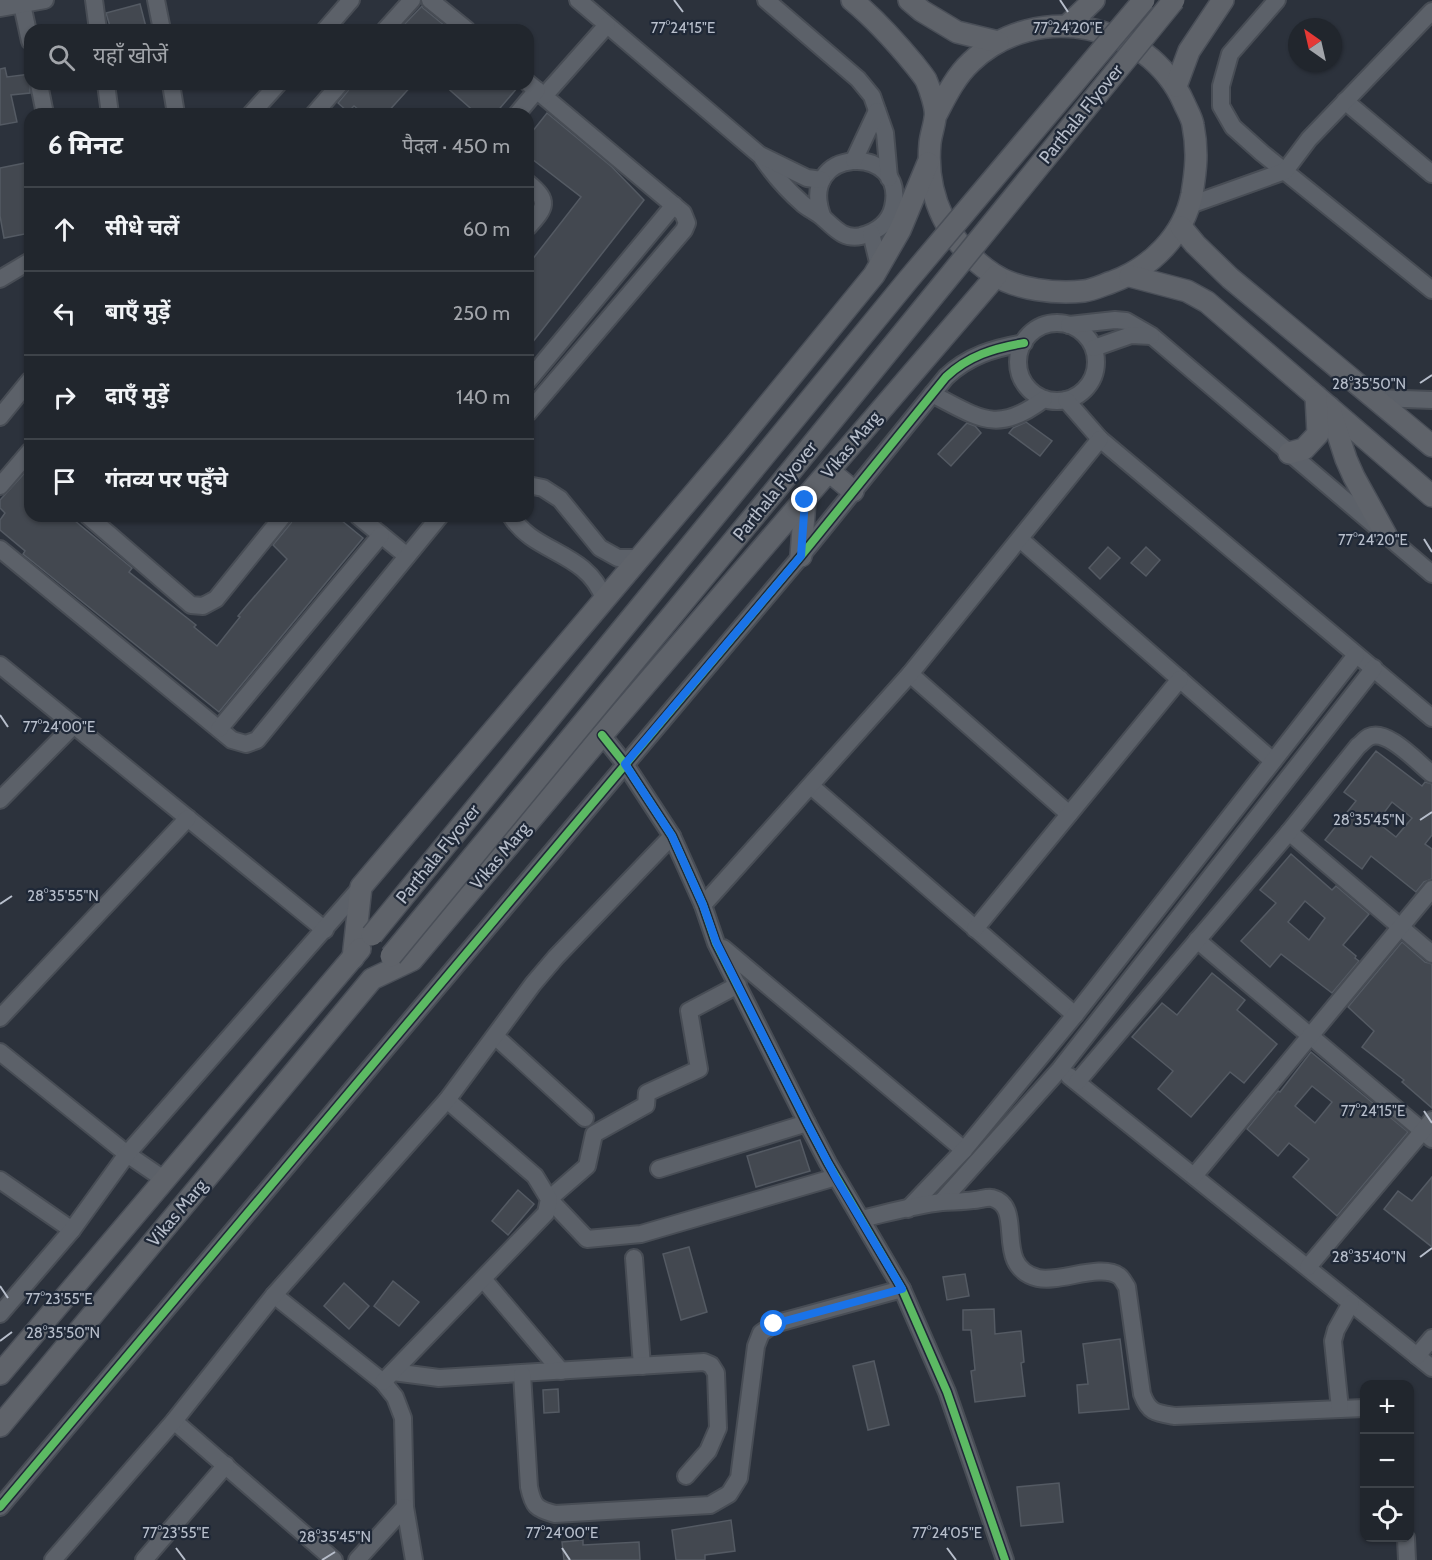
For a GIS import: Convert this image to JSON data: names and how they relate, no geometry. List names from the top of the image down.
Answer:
{
  "streets": {
    "main road": ["Parthala Flyover", "Vikas Marg"]
  },
  "crossings": [
    ["Parthala Flyover", "Vikas Marg"]
  ],
  "north": "top left",
  "page": {
    "search": "यहाँ खोजें",
    "heading": ["6 मिनट", "पैदल · 450 m"],
    "list": [
      ["सीधे चलें", "60 m"],
      ["बाएँ मुड़ें", "250 m"],
      ["दाएँ मुड़ें", "140 m"],
      "गंतव्य पर पहुँचे"
    ],
    "map_buttons": ["+", "−"]
  },
  "coordinates": [
    "77°24'15\"E",
    "77°24'20\"E",
    "28°35'50\"N",
    "77°24'00\"E",
    "28°35'45\"N",
    "28°35'55\"N",
    "28°35'40\"N",
    "77°23'55\"E",
    "77°24'05\"E"
  ]
}
